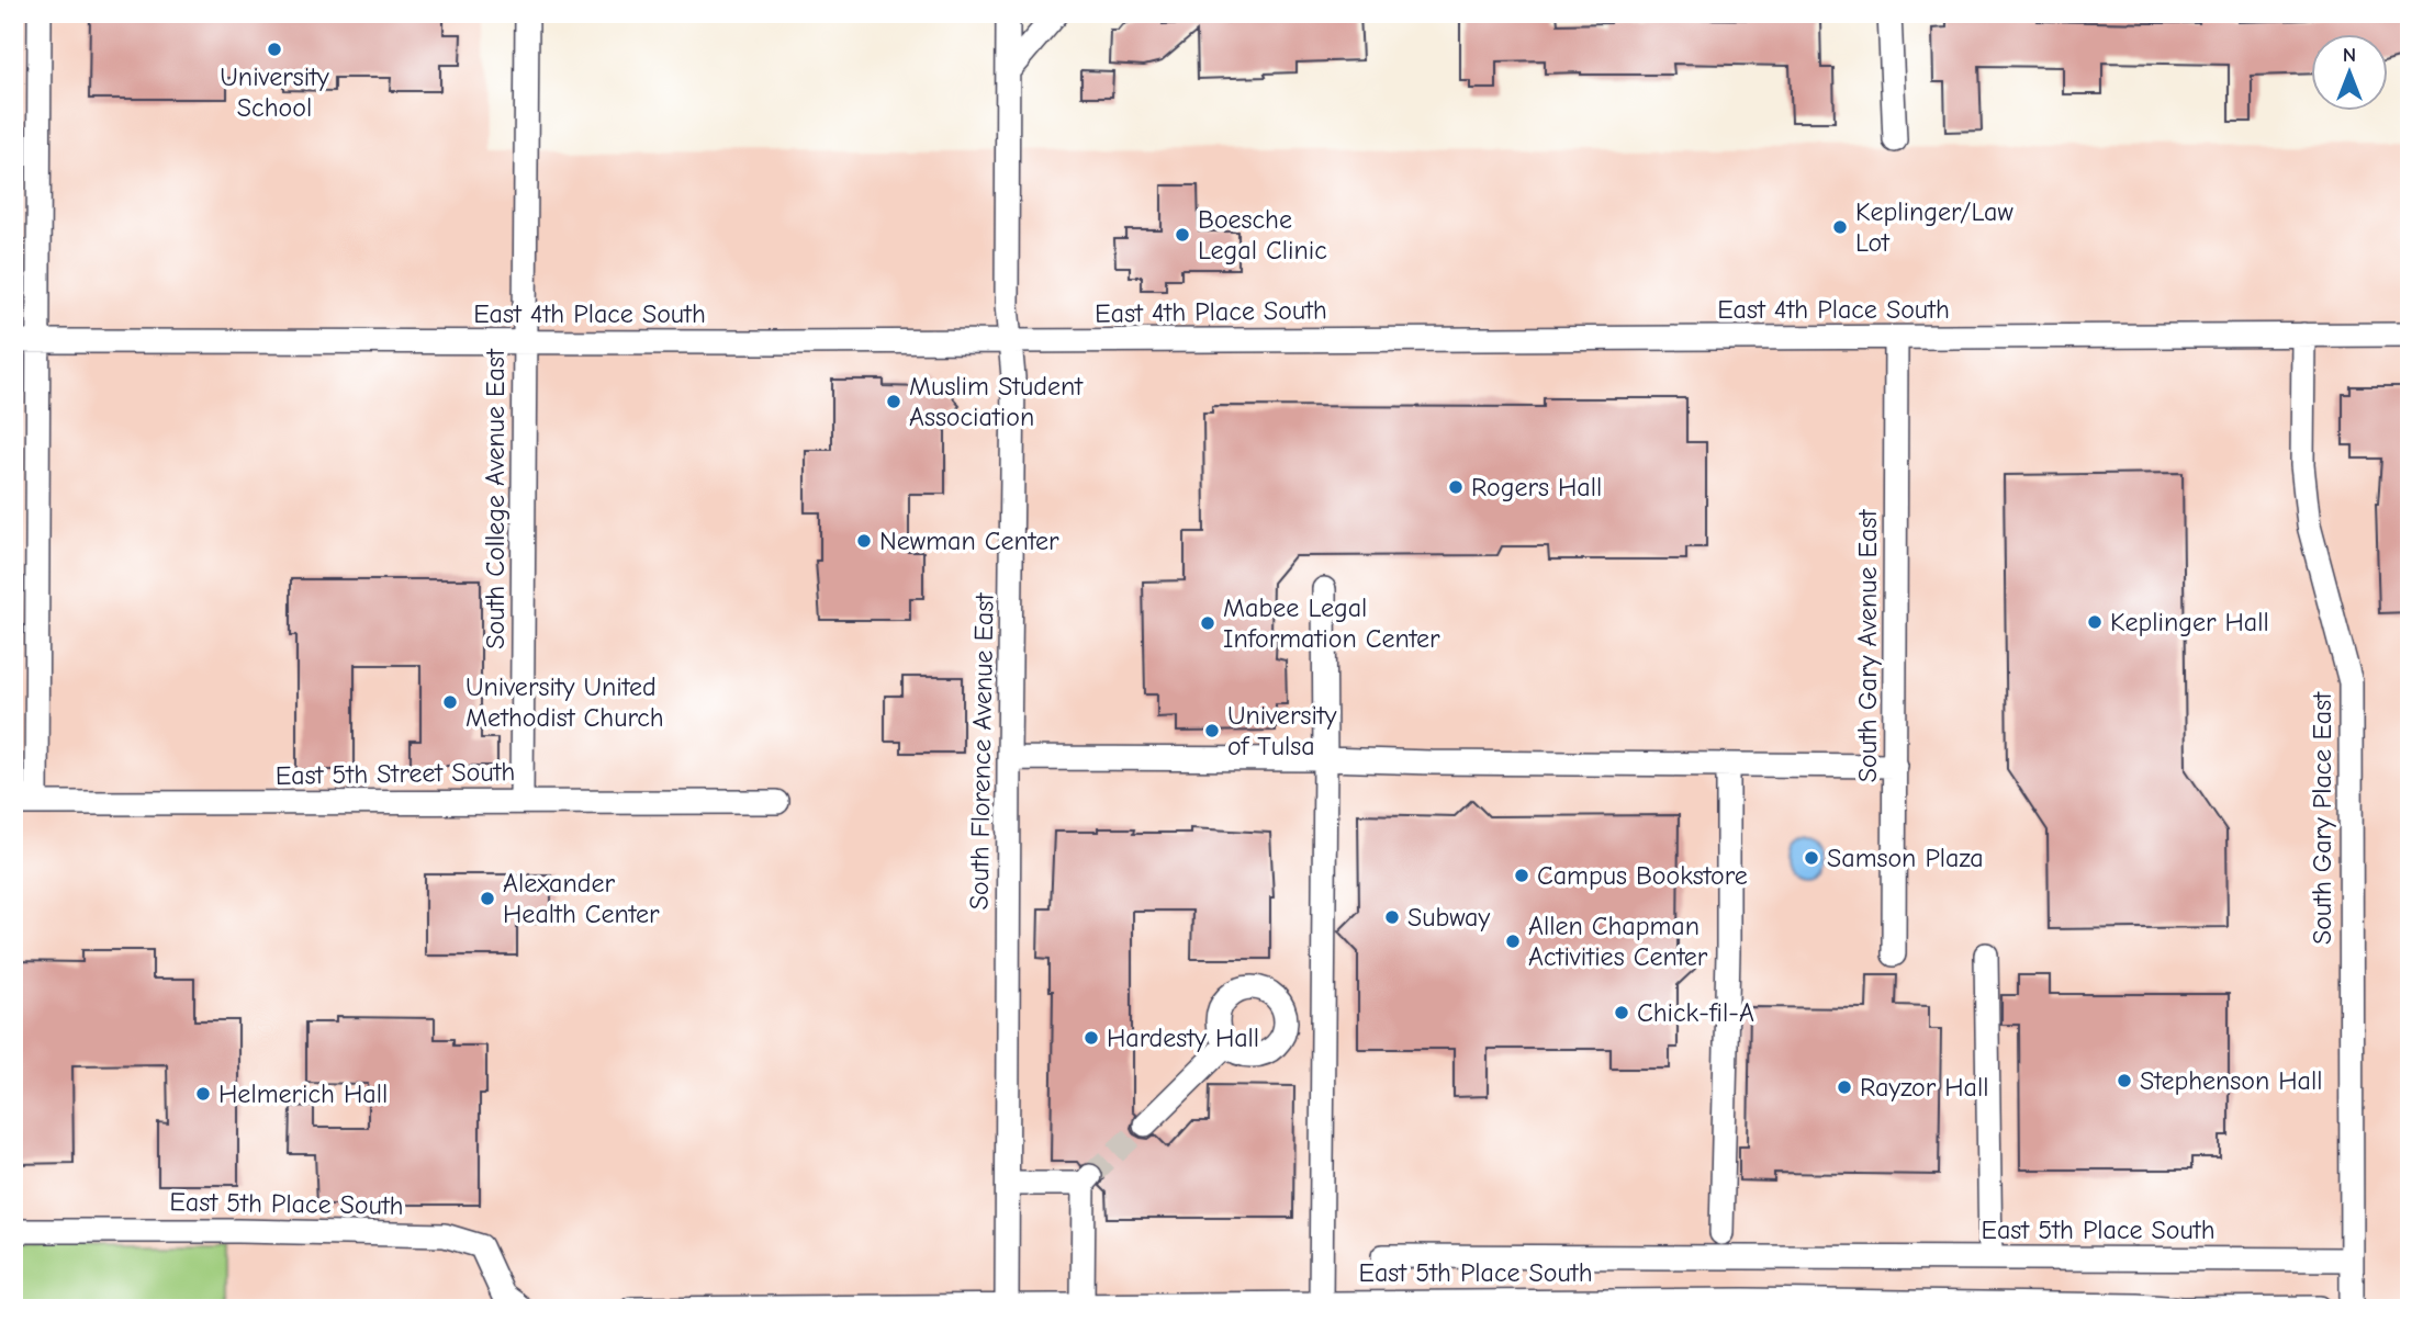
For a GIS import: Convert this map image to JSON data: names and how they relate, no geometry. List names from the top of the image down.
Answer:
{
  "streets": {
    "street": [
      "East 4th Place South",
      "South College Avenue East",
      "South Gary Avenue East",
      "South Florence Avenue East",
      "East 5th Street South",
      "South Gary Place East",
      "East 5th Place South"
    ]
  },
  "crossings": [
    ["East 4th Place South", "South College Avenue East"],
    ["East 4th Place South", "South Gary Avenue East"],
    ["East 4th Place South", "South Florence Avenue East"],
    ["East 4th Place South", "South Gary Place East"],
    ["South College Avenue East", "East 5th Street South"],
    ["South Florence Avenue East", "East 5th Place South"],
    ["South Gary Place East", "East 5th Place South"]
  ],
  "places": [
    "University School",
    "Keplinger/Law Lot",
    "Boesche Legal Clinic",
    "Muslim Student Association",
    "Rogers Hall",
    "Newman Center",
    "Keplinger Hall",
    "Mabee Legal Information Center",
    "University United Methodist Church",
    "University of Tulsa",
    "Samson Plaza",
    "Campus Bookstore",
    "Alexander Health Center",
    "Subway",
    "Allen Chapman Activities Center",
    "Chick-fil-A",
    "Hardesty Hall",
    "Stephenson Hall",
    "Rayzor Hall",
    "Helmerich Hall"
  ],
  "north": "top"
}
